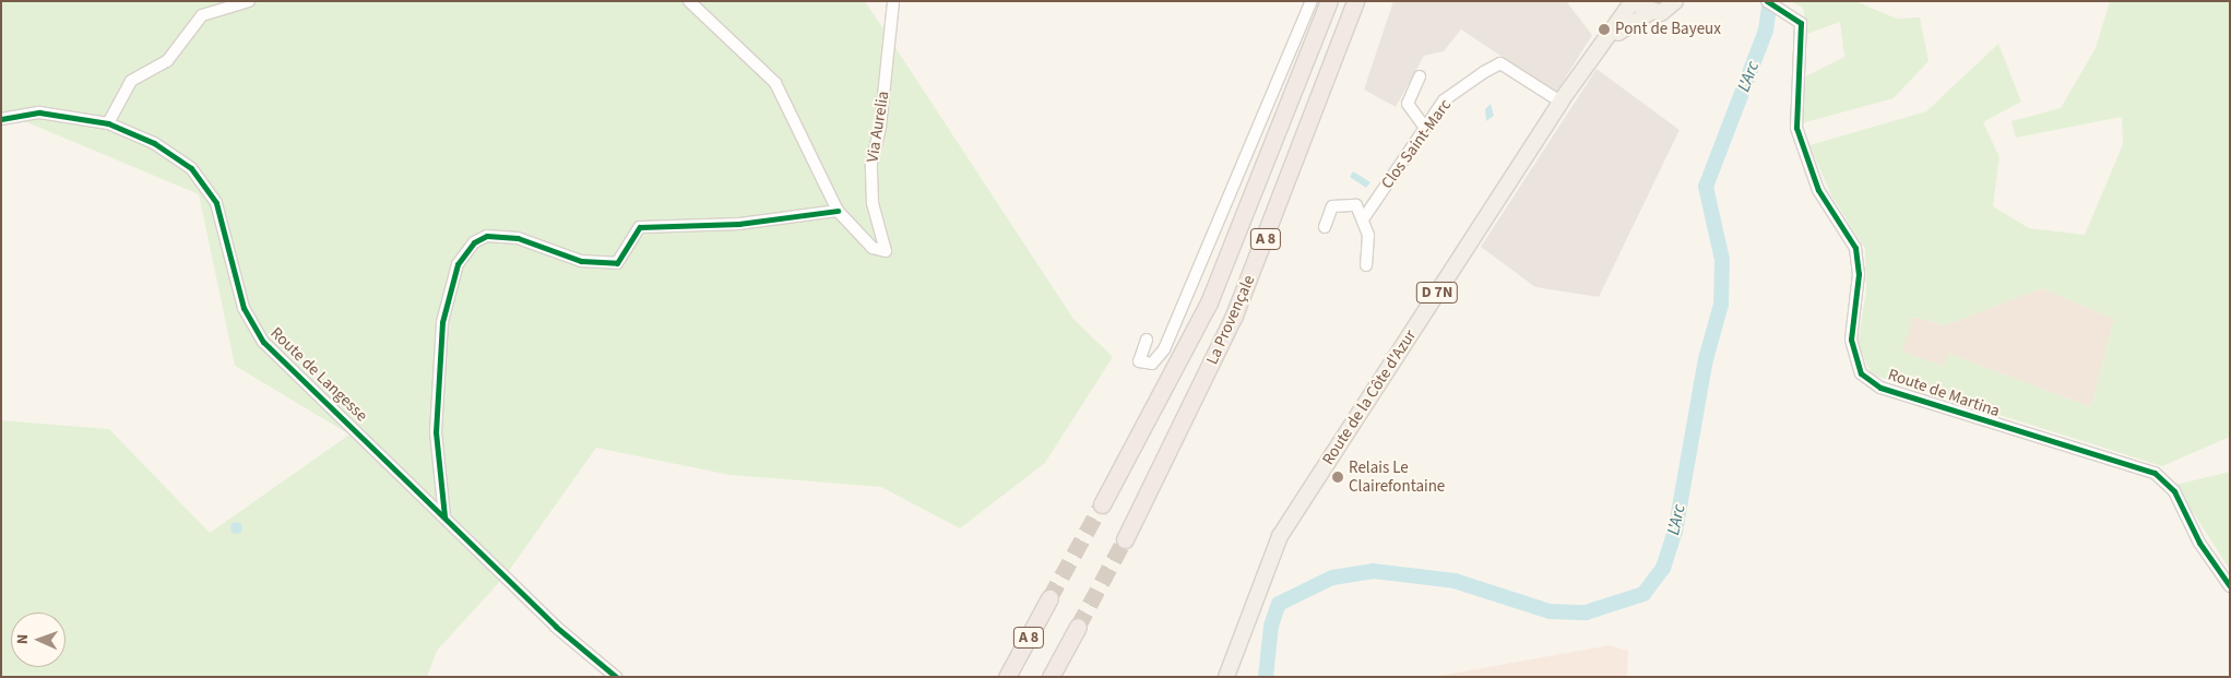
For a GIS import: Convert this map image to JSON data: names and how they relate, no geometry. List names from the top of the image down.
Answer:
{
  "streets": {
    "highway": ["A 8", "La Provençale"],
    "main road": ["D 7N", "Route de la Côte d'Azur"],
    "street": [
      "Via Aurelia",
      "Clos Saint-Marc",
      "Route de Langesse",
      "Route de Martina"
    ]
  },
  "crossings": [
    ["Clos Saint-Marc", "Route de la Côte d'Azur"]
  ],
  "water": ["L'Arc"],
  "places": ["Pont de Bayeux", "Relais Le Clairefontaine"],
  "north": "left"
}
